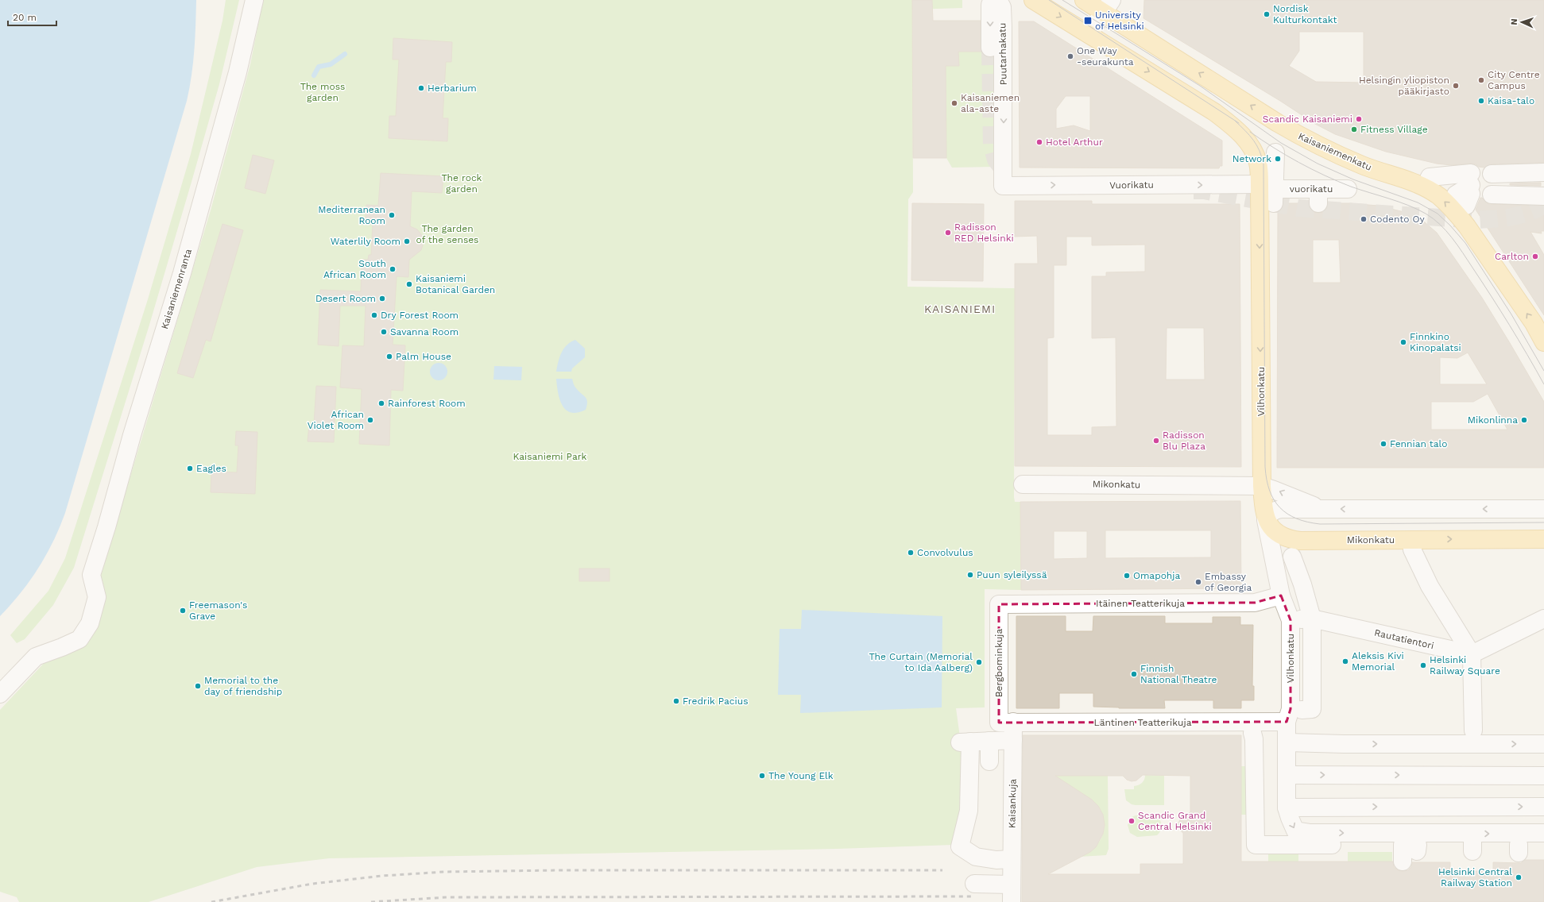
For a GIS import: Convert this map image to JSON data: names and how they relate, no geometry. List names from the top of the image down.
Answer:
{
  "streets": {
    "main road": ["Kaisaniemenkatu", "Vilhonkatu", "Mikonkatu"],
    "street": [
      "Puutarhakatu",
      "Vuorikatu",
      "vuorikatu",
      "Kaisaniemenranta",
      "Itäinen Teatterikuja",
      "Rautatientori",
      "Bergbominkuja",
      "Läntinen Teatterikuja",
      "Kaisankuja"
    ]
  },
  "crossings": [
    ["Puutarhakatu", "Vuorikatu"],
    ["Vuorikatu", "vuorikatu"],
    ["Vuorikatu", "Vilhonkatu"],
    ["vuorikatu", "Vilhonkatu"],
    ["Vilhonkatu", "Mikonkatu"],
    ["Vilhonkatu", "Itäinen Teatterikuja"],
    ["Vilhonkatu", "Läntinen Teatterikuja"],
    ["Itäinen Teatterikuja", "Bergbominkuja"],
    ["Bergbominkuja", "Läntinen Teatterikuja"],
    ["Bergbominkuja", "Kaisankuja"],
    ["Läntinen Teatterikuja", "Kaisankuja"]
  ],
  "one_way": ["Puutarhakatu", "Vuorikatu", "Vilhonkatu"],
  "districts": ["KAISANIEMI"],
  "parks": [
    "The moss garden",
    "The rock garden",
    "The garden of the senses",
    "Kaisaniemi Park"
  ],
  "places": {
    "other": [
      "Nordisk Kulturkontakt",
      "One Way -seurakunta",
      "City Centre Campus",
      "Helsingin yliopiston pääkirjasto",
      "Herbarium",
      "Kaisa-talo",
      "Kaisaniemen ala-aste",
      "Scandic Kaisaniemi",
      "Fitness Village",
      "Hotel Arthur",
      "Network",
      "Mediterranean Room",
      "Codento Oy",
      "Radisson RED Helsinki",
      "Waterlily Room",
      "Carlton",
      "South African Room",
      "Kaisaniemi Botanical Garden",
      "Desert Room",
      "Dry Forest Room",
      "Savanna Room",
      "Finnkino Kinopalatsi",
      "Palm House",
      "Rainforest Room",
      "African Violet Room",
      "Mikonlinna",
      "Radisson Blu Plaza",
      "Fennian talo",
      "Eagles",
      "Convolvulus",
      "Puun syleilyssä",
      "Omapohja",
      "Embassy of Georgia",
      "Freemason's Grave",
      "Aleksis Kivi Memorial",
      "The Curtain (Memorial to Ida Aalberg)",
      "Helsinki Railway Square",
      "Finnish National Theatre",
      "Memorial to the day of friendship",
      "Fredrik Pacius",
      "The Young Elk",
      "Scandic Grand Central Helsinki",
      "Helsinki Central Railway Station"
    ],
    "transit": ["University of Helsinki"]
  },
  "scale_bar": "20 m",
  "north": "left"
}
